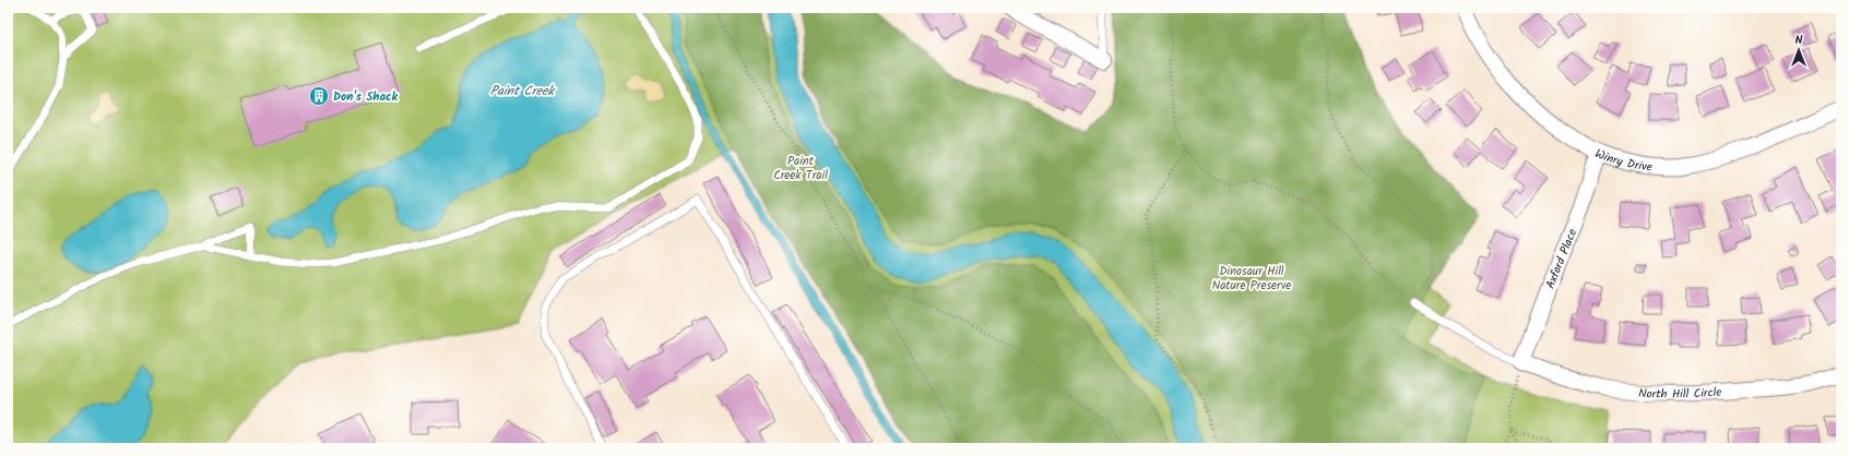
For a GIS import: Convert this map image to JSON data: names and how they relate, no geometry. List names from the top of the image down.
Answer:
{
  "streets": {
    "street": ["Winry Drive", "Axford Place", "North Hill Circle"]
  },
  "crossings": [
    ["Winry Drive", "Axford Place"],
    ["Axford Place", "North Hill Circle"]
  ],
  "water": ["Paint Creek"],
  "parks": ["Paint Creek Trail", "Dinosaur Hill Nature Preserve"],
  "places": {
    "building": ["Don's Shack"]
  },
  "north": "top"
}
